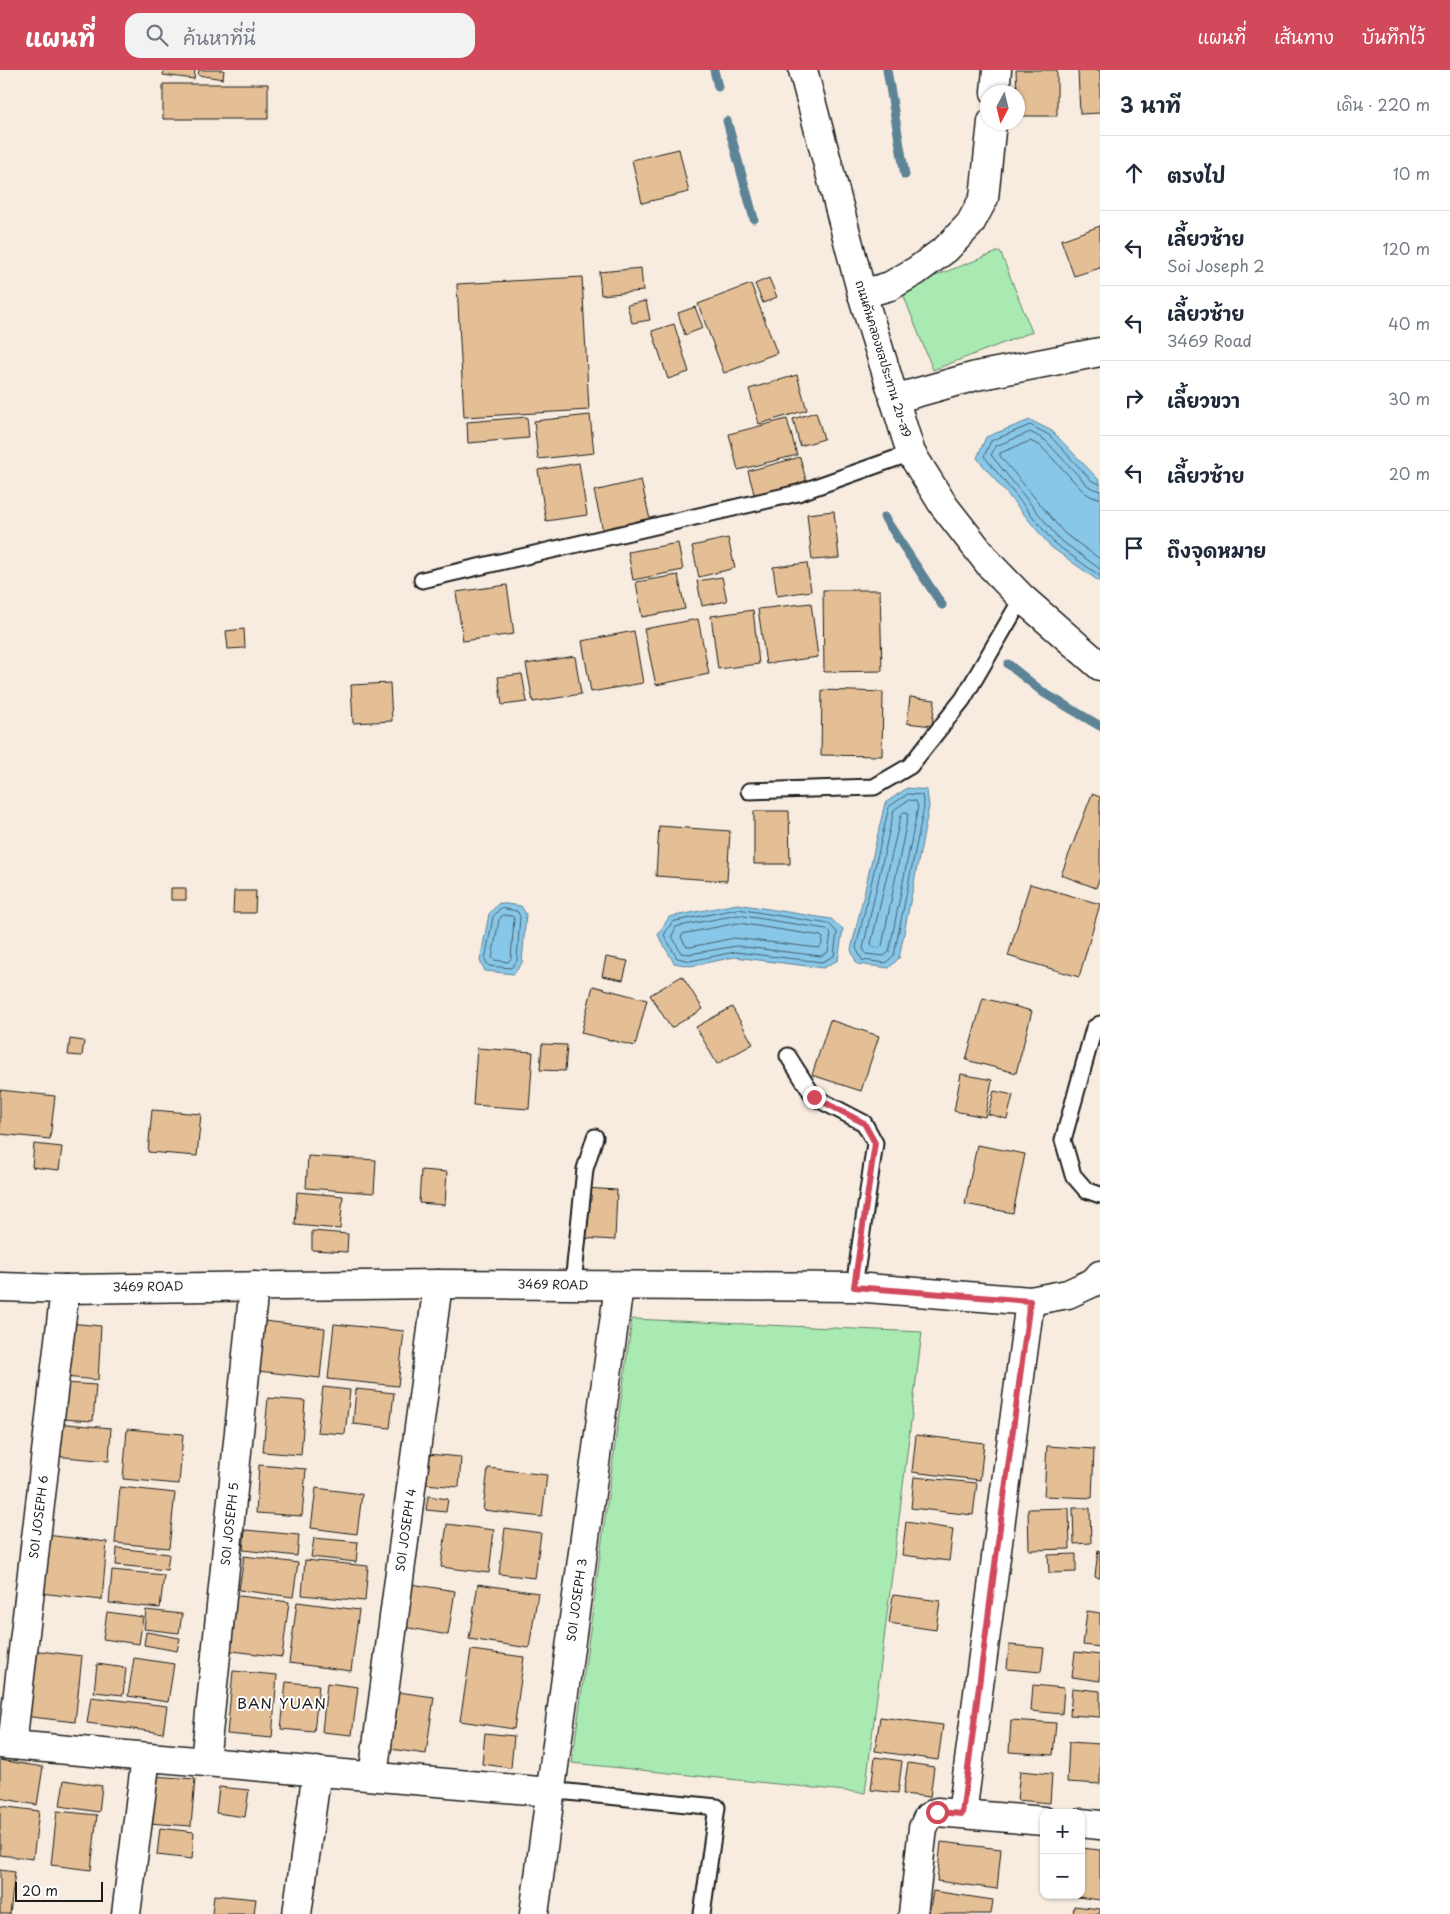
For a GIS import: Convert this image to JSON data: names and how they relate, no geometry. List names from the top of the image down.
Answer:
{
  "streets": {
    "street": [
      "ถนนคันคลองชลประทาน 2ข-ส9",
      "3469 ROAD",
      "SOI JOSEPH 6",
      "SOI JOSEPH 5",
      "SOI JOSEPH 4",
      "SOI JOSEPH 3"
    ]
  },
  "crossings": [
    ["3469 ROAD", "SOI JOSEPH 6"],
    ["3469 ROAD", "SOI JOSEPH 5"],
    ["3469 ROAD", "SOI JOSEPH 4"],
    ["3469 ROAD", "SOI JOSEPH 3"]
  ],
  "districts": ["BAN YUAN"],
  "scale_bar": "20 m",
  "north": "bottom",
  "page": {
    "header": "แผนที่",
    "search": "ค้นหาที่นี่",
    "nav": ["แผนที่", "เส้นทาง", "บันทึกไว้"],
    "heading": ["3 นาที", "เดิน · 220 m"],
    "list": [
      ["ตรงไป", "10 m"],
      ["เลี้ยวซ้าย", "Soi Joseph 2", "120 m"],
      ["เลี้ยวซ้าย", "3469 Road", "40 m"],
      ["เลี้ยวขวา", "30 m"],
      ["เลี้ยวซ้าย", "20 m"],
      "ถึงจุดหมาย"
    ],
    "map_buttons": ["+", "−"],
    "scale": "20 m"
  }
}
